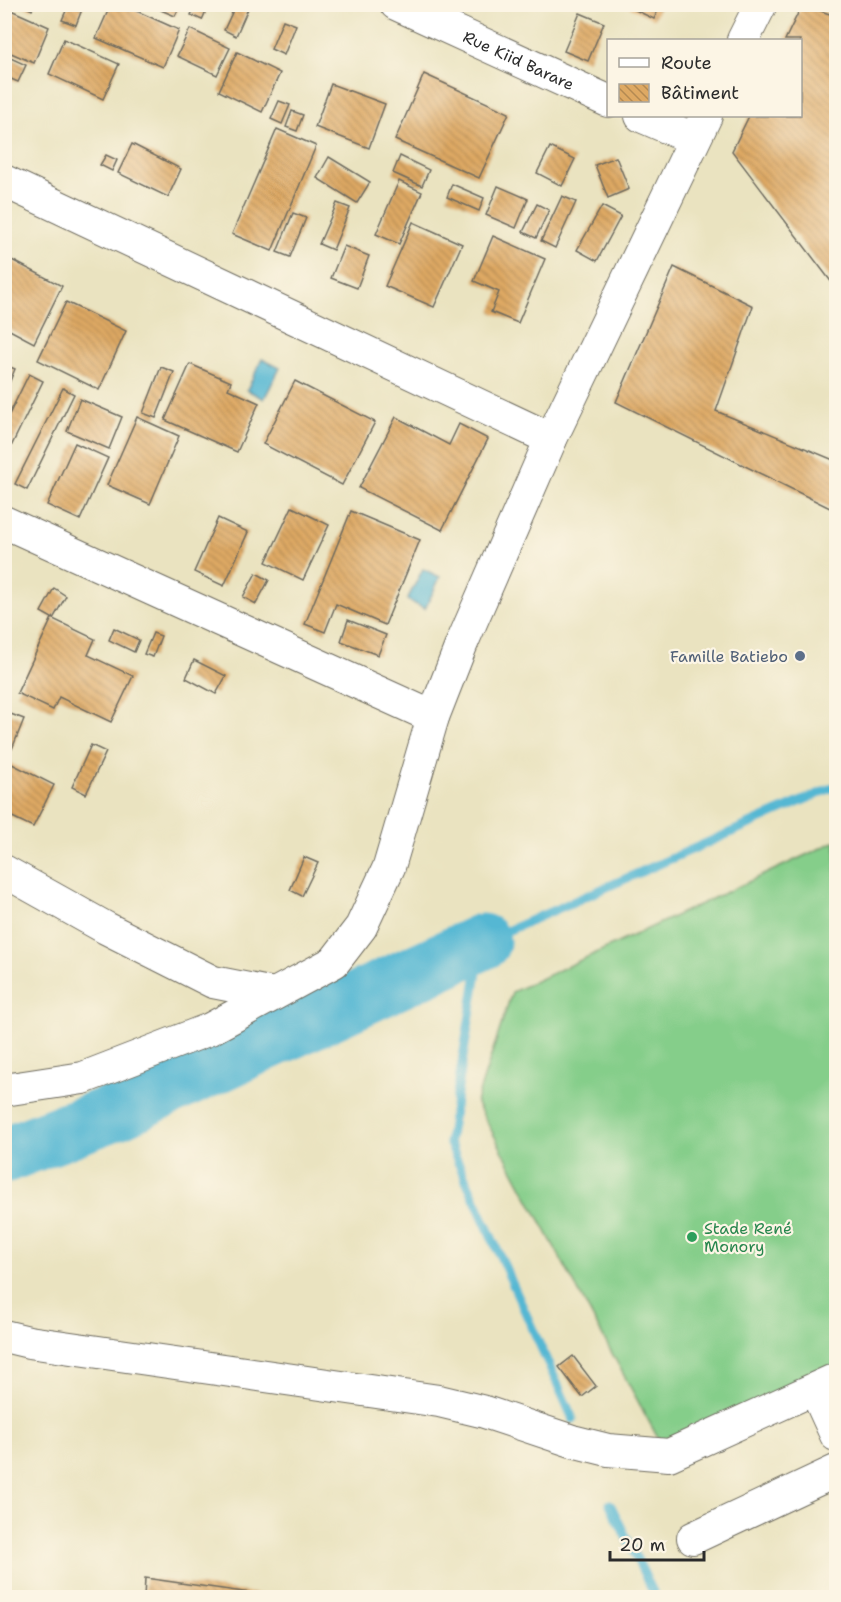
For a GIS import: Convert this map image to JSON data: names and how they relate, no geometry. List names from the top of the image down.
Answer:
{
  "streets": {
    "street": ["Rue Kiid Barare"]
  },
  "places": ["Famille Batiebo", "Stade René Monory"],
  "legend": ["Route", "Bâtiment"],
  "scale_bar": "20 m"
}
